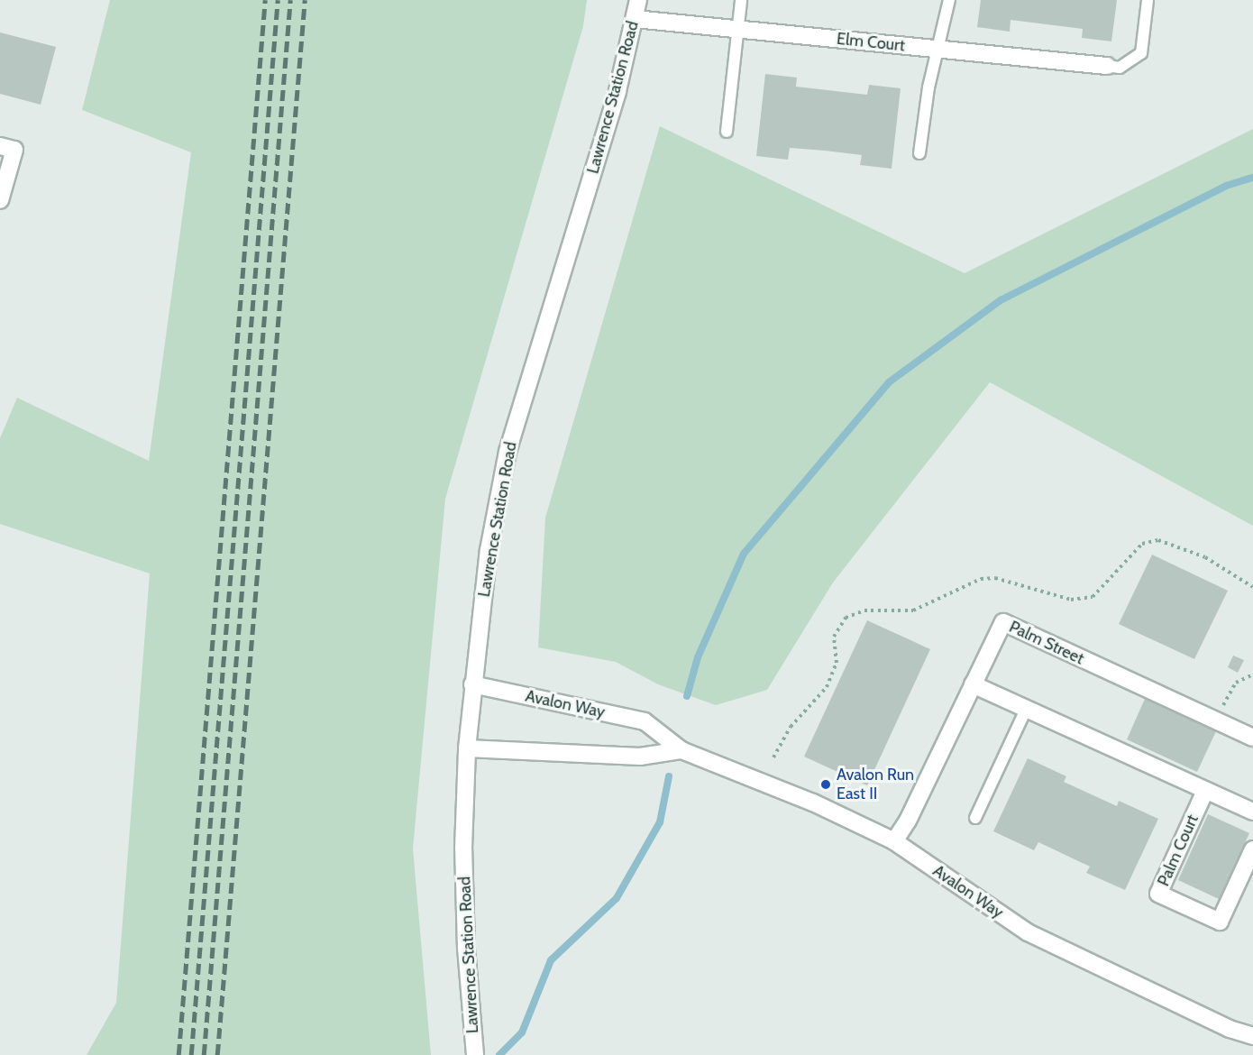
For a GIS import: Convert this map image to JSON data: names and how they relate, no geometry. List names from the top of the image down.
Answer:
{
  "streets": {
    "street": [
      "Elm Court",
      "Lawrence Station Road",
      "Palm Street",
      "Avalon Way",
      "Palm Court"
    ]
  },
  "crossings": [
    ["Elm Court", "Lawrence Station Road"],
    ["Lawrence Station Road", "Avalon Way"],
    ["Palm Street", "Avalon Way"]
  ],
  "places": ["Avalon Run East II"]
}
